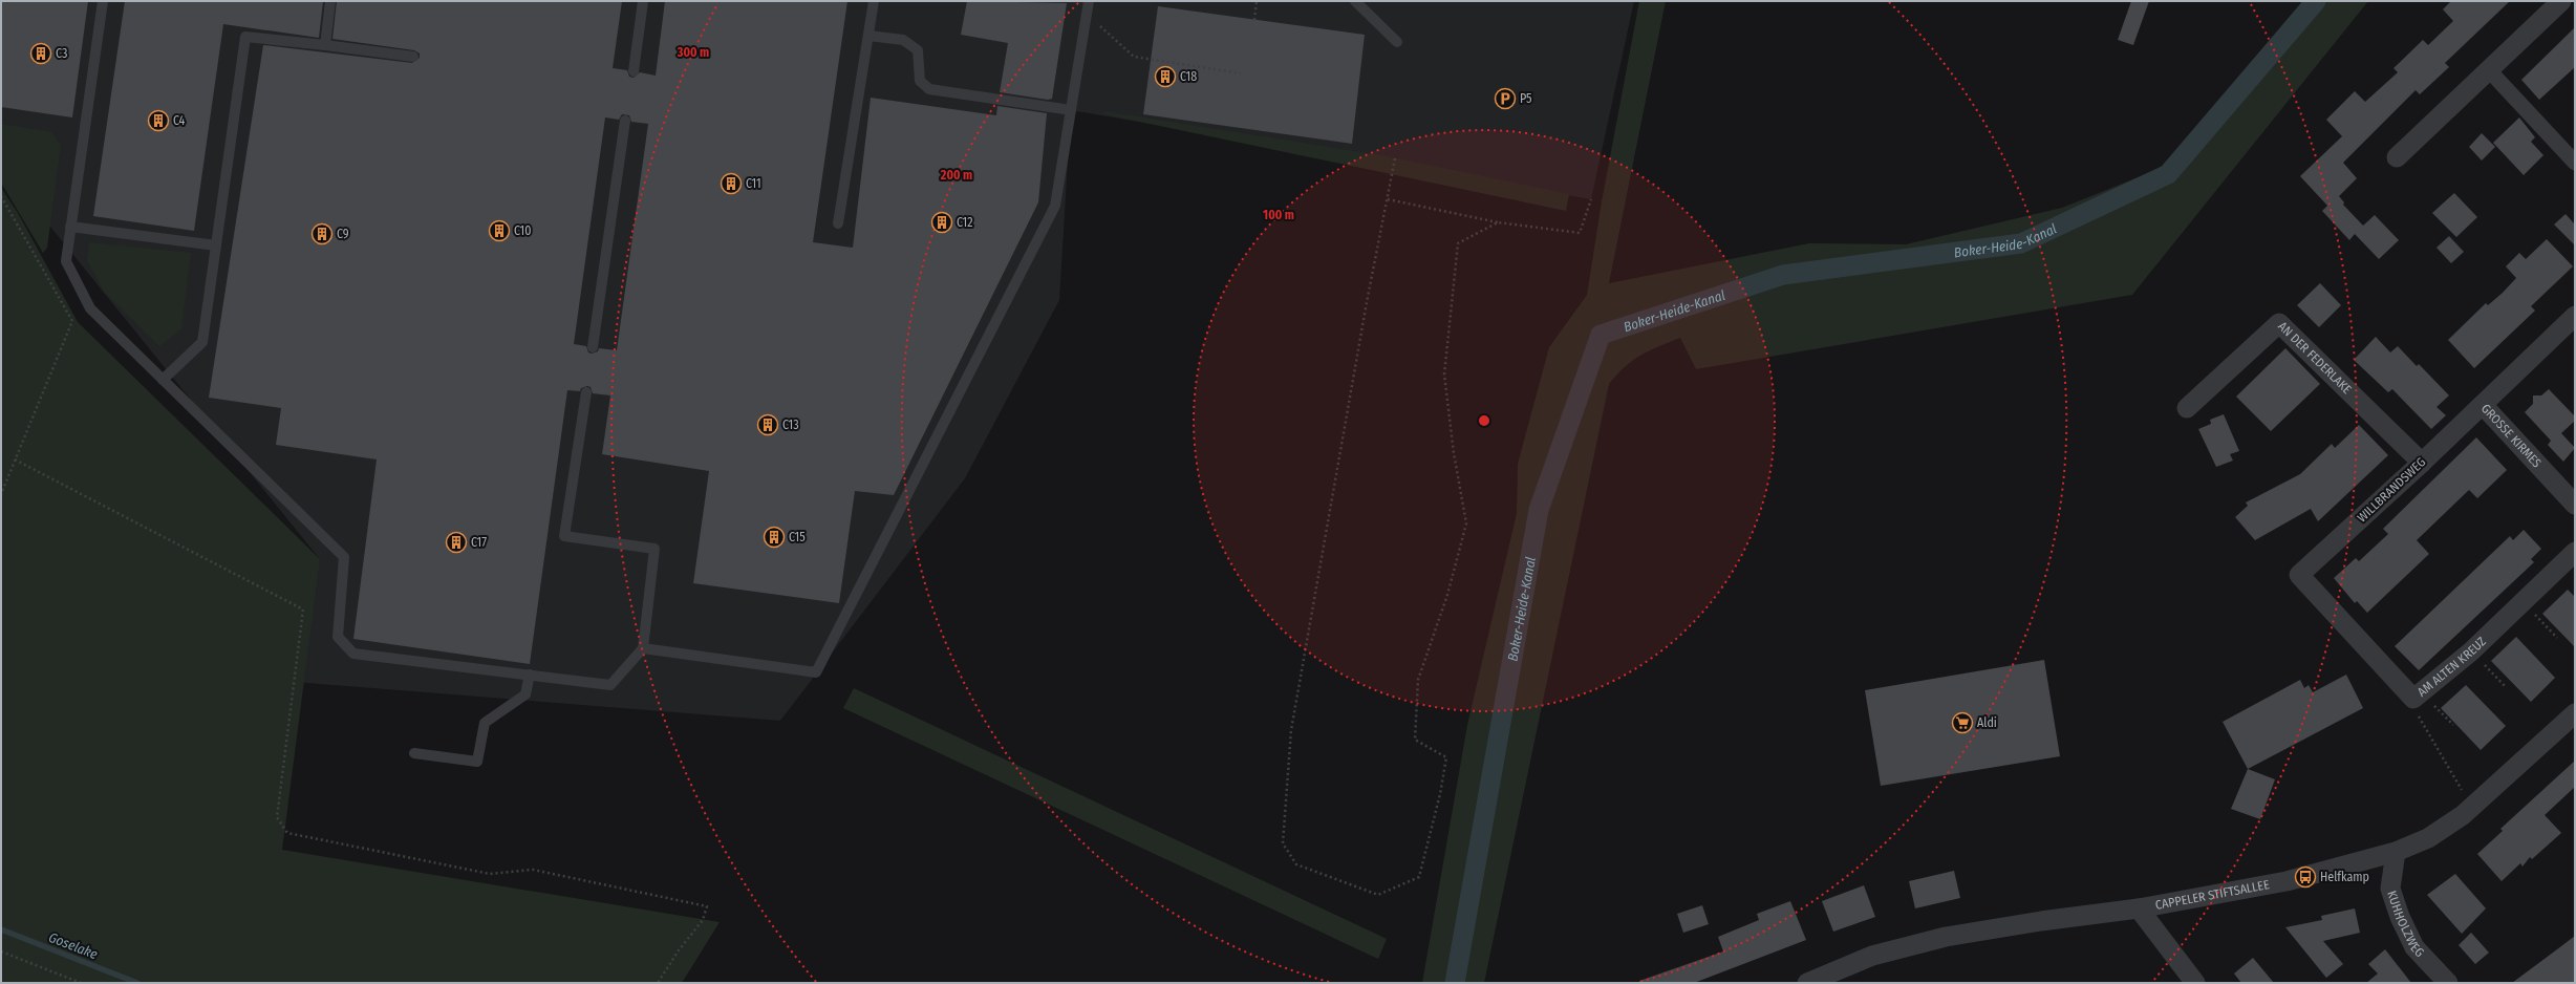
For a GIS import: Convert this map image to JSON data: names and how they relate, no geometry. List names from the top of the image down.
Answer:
{
  "streets": {
    "street": [
      "AN DER FEDERLAKE",
      "GROSSE KIRMES",
      "WILLBRANDSWEG",
      "AM ALTEN KREUZ",
      "CAPPELER STIFTSALLEE",
      "KUHHOLZWEG"
    ]
  },
  "crossings": [
    ["AN DER FEDERLAKE", "WILLBRANDSWEG"],
    ["GROSSE KIRMES", "WILLBRANDSWEG"],
    ["WILLBRANDSWEG", "AM ALTEN KREUZ"],
    ["CAPPELER STIFTSALLEE", "KUHHOLZWEG"]
  ],
  "water": ["Boker-Heide-Kanal", "Goselake"],
  "places": {
    "building": [
      "C3",
      "C18",
      "C4",
      "C11",
      "C12",
      "C10",
      "C9",
      "C13",
      "C15",
      "C17"
    ],
    "parking": ["P5"],
    "supermarket": ["Aldi"],
    "bus stop": ["Helfkamp"]
  },
  "rings": ["300 m", "200 m", "100 m"]
}
